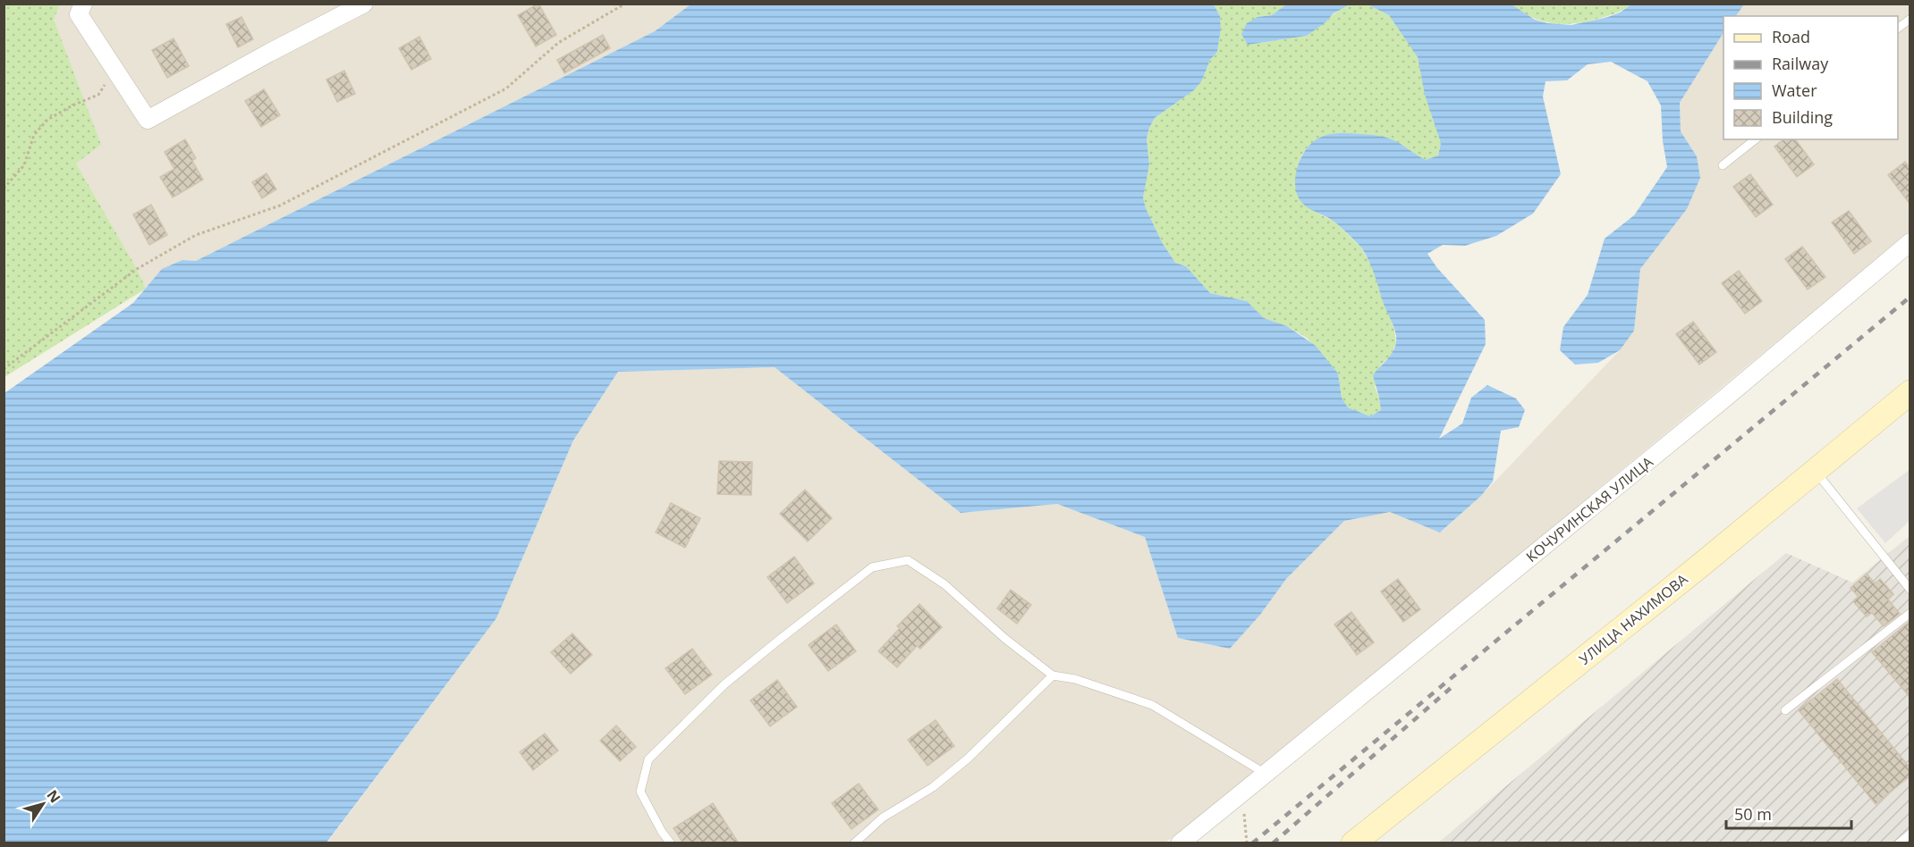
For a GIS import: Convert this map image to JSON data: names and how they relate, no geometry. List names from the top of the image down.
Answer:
{
  "streets": {
    "main road": ["УЛИЦА НАХИМОВА"],
    "street": ["КОЧУРИНСКАЯ УЛИЦА"]
  },
  "legend": [
    "Road",
    "Railway",
    "Water",
    "Building"
  ],
  "scale_bar": "50 m",
  "north": "top right"
}
